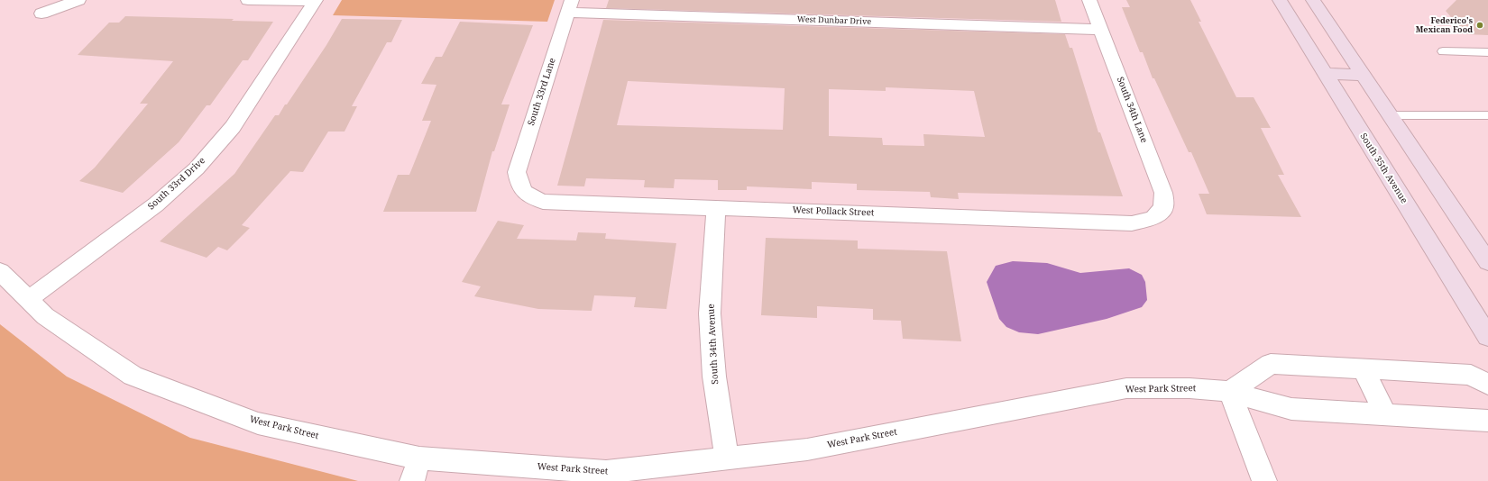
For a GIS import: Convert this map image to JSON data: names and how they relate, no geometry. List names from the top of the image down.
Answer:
{
  "streets": {
    "main road": ["South 35th Avenue"],
    "street": [
      "West Dunbar Drive",
      "South 33rd Lane",
      "South 34th Lane",
      "South 33rd Drive",
      "West Pollack Street",
      "South 34th Avenue",
      "West Park Street"
    ]
  },
  "crossings": [
    ["West Dunbar Drive", "South 33rd Lane"],
    ["West Dunbar Drive", "South 34th Lane"],
    ["South 33rd Lane", "West Pollack Street"],
    ["South 34th Lane", "West Pollack Street"],
    ["South 33rd Drive", "West Park Street"],
    ["West Pollack Street", "South 34th Avenue"],
    ["South 34th Avenue", "West Park Street"]
  ],
  "places": ["Federico's Mexican Food"]
}
